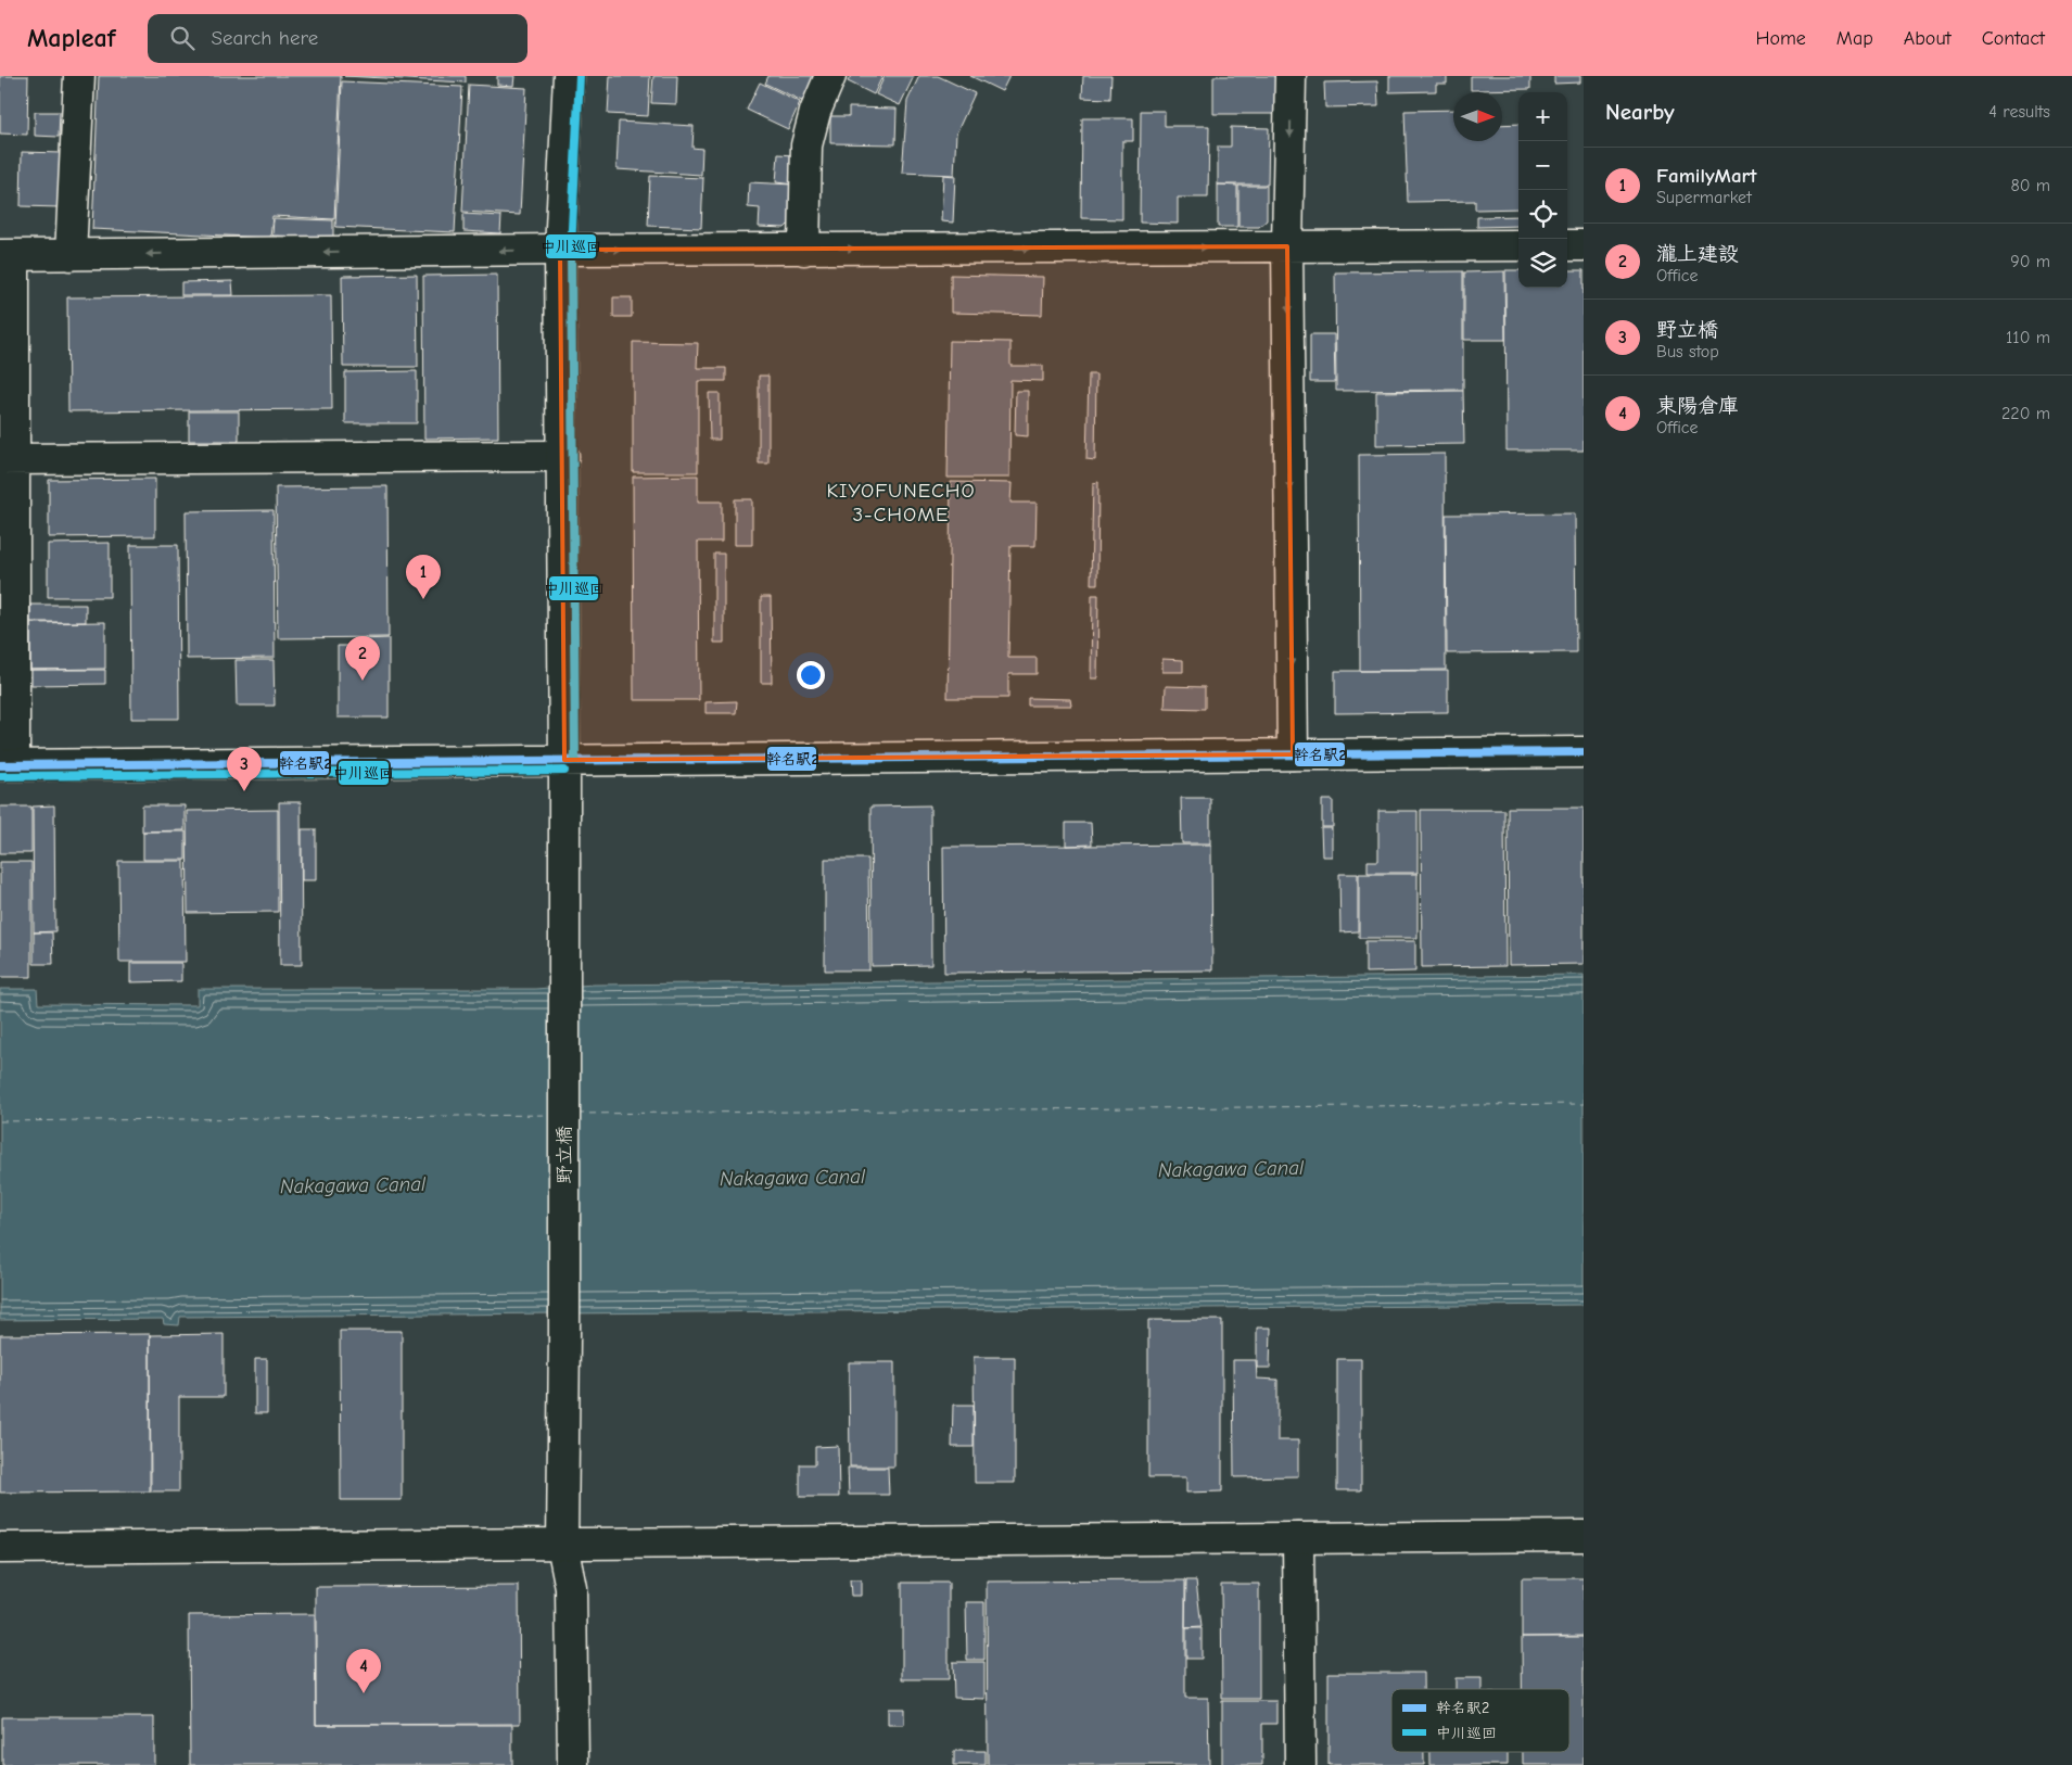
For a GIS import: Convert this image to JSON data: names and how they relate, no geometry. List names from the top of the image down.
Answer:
{
  "streets": {
    "street": ["野立橋"]
  },
  "districts": ["KIYOFUNECHO 3-CHOME"],
  "water": ["Nakagawa Canal"],
  "lines": ["transit line 中川巡回", "transit line 幹名駅2"],
  "legend": ["幹名駅2", "中川巡回"],
  "north": "right",
  "page": {
    "header": "Mapleaf",
    "search": "Search here",
    "nav": [
      "Home",
      "Map",
      "About",
      "Contact"
    ],
    "heading": ["Nearby", "4 results"],
    "map_buttons": ["+", "−"],
    "list": [
      {
        "mark": "1",
        "name": "FamilyMart",
        "note": "Supermarket",
        "value": "80 m"
      },
      {
        "mark": "2",
        "name": "瀧上建設",
        "note": "Office",
        "value": "90 m"
      },
      {
        "mark": "3",
        "name": "野立橋",
        "note": "Bus stop",
        "value": "110 m"
      },
      {
        "mark": "4",
        "name": "東陽倉庫",
        "note": "Office",
        "value": "220 m"
      }
    ],
    "pins": [
      "1",
      "2",
      "3",
      "4"
    ]
  }
}
